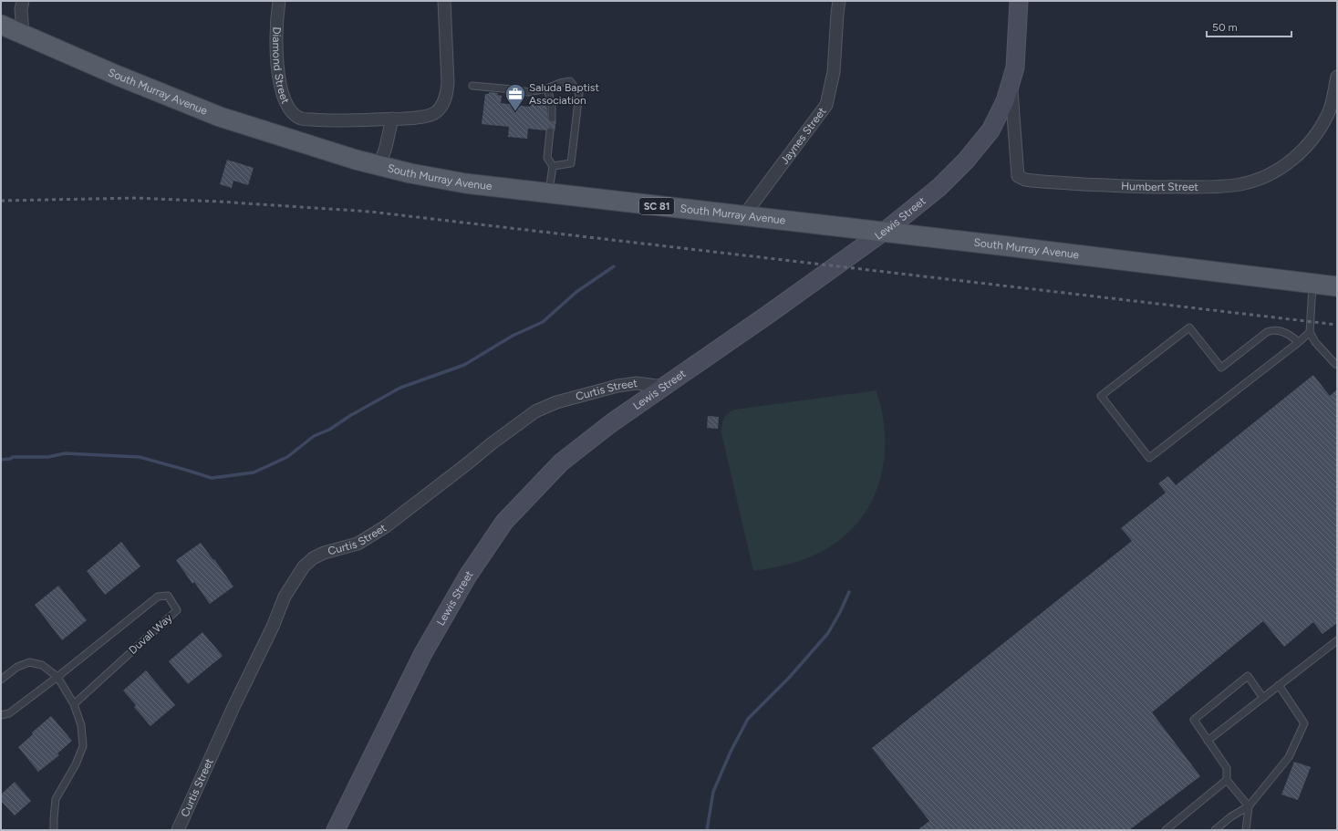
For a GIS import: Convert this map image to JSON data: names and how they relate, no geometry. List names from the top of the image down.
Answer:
{
  "streets": {
    "main road": ["South Murray Avenue", "SC 81"],
    "street": [
      "Diamond Street",
      "Jaynes Street",
      "Humbert Street",
      "Lewis Street",
      "Curtis Street"
    ],
    "lane": ["Duvall Way"]
  },
  "crossings": [
    ["South Murray Avenue", "Jaynes Street"],
    ["South Murray Avenue", "Lewis Street"],
    ["Humbert Street", "Lewis Street"],
    ["Lewis Street", "Curtis Street"]
  ],
  "places": {
    "office": ["Saluda Baptist Association"]
  },
  "scale_bar": "50 m"
}
